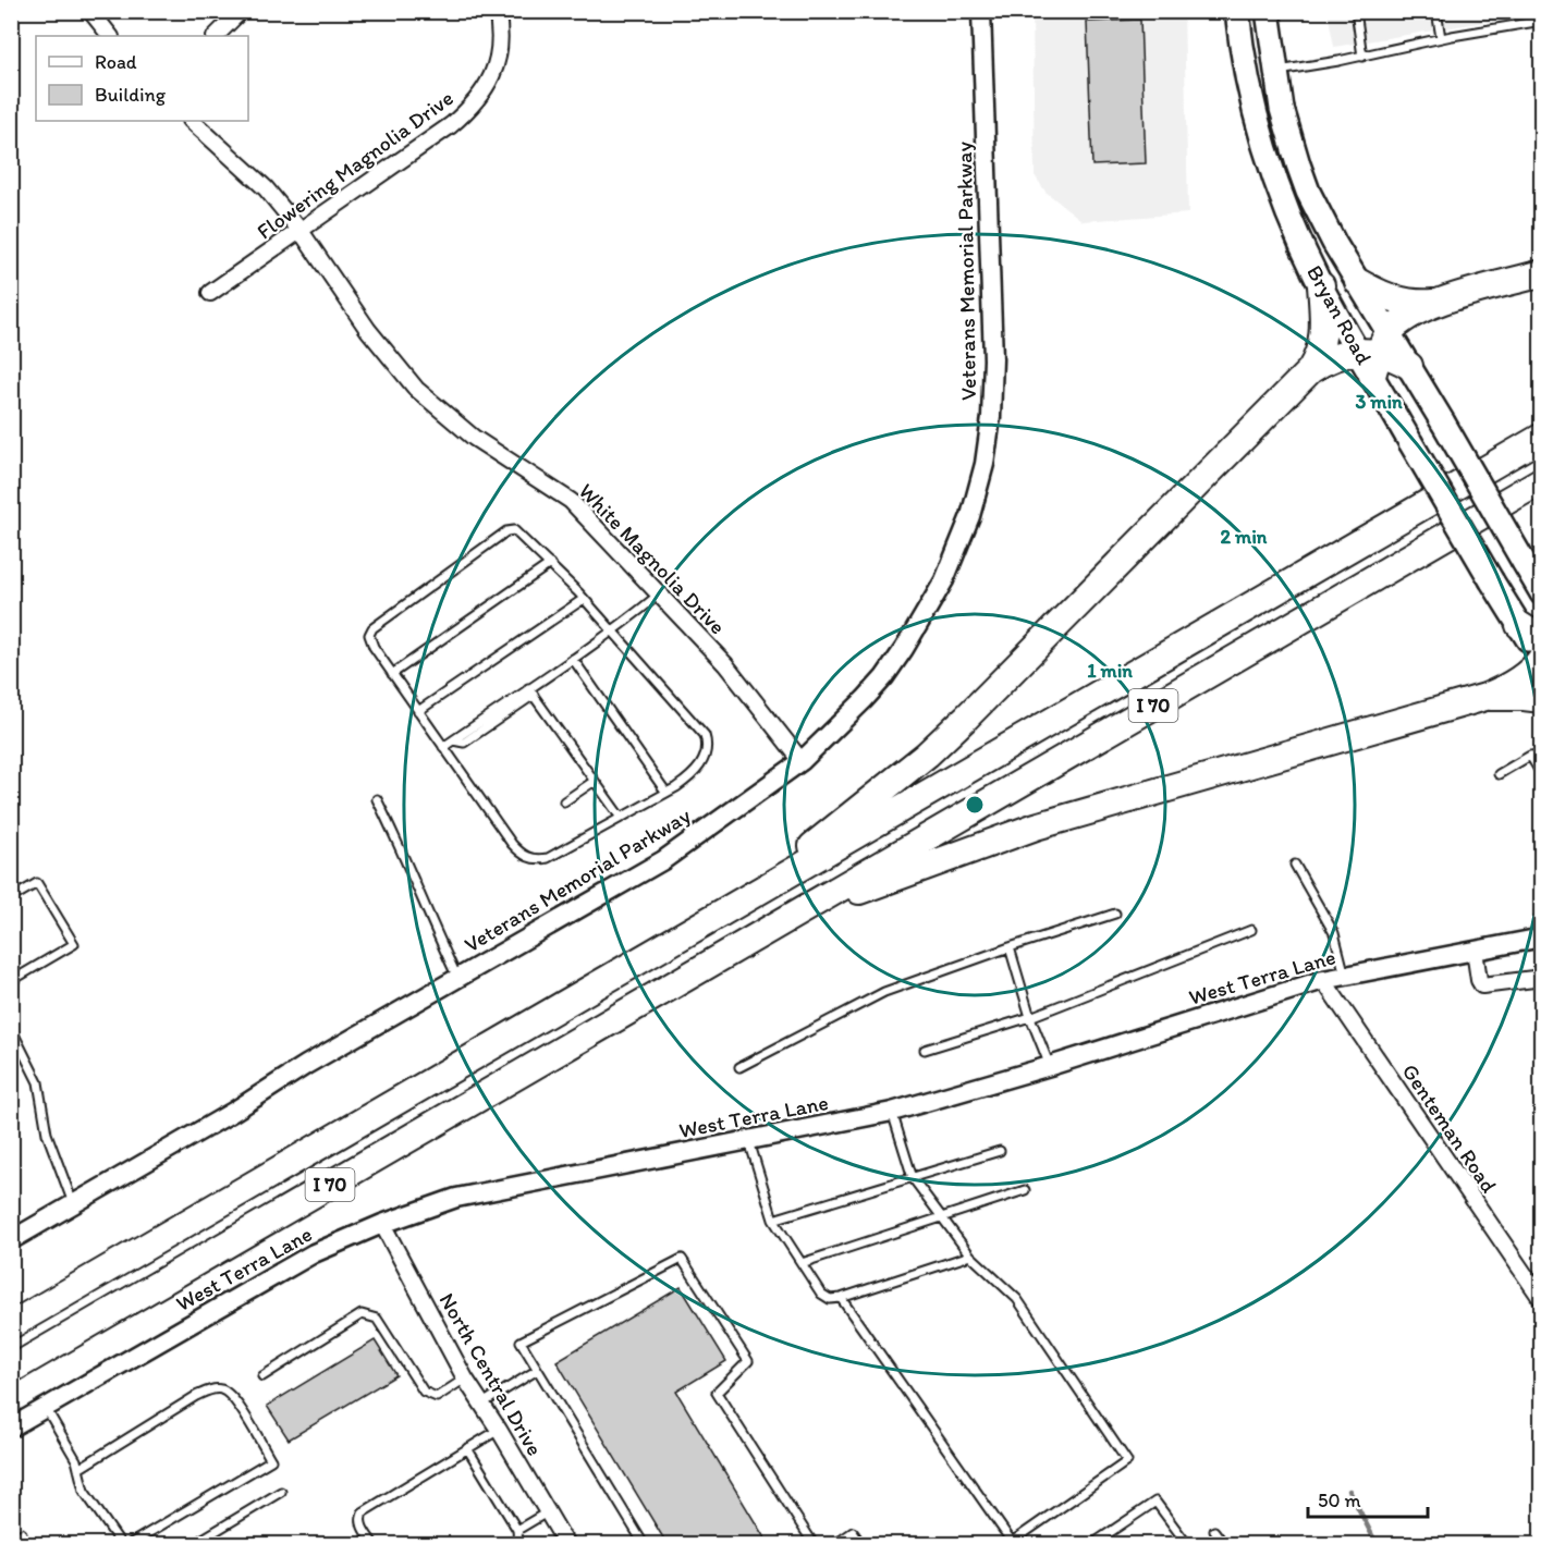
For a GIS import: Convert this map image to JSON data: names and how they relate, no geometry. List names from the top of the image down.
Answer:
{
  "streets": {
    "highway": ["I 70"],
    "main road": ["Bryan Road"],
    "street": [
      "Flowering Magnolia Drive",
      "Veterans Memorial Parkway",
      "White Magnolia Drive",
      "West Terra Lane",
      "Genteman Road",
      "North Central Drive"
    ]
  },
  "crossings": [
    ["Flowering Magnolia Drive", "White Magnolia Drive"],
    ["Veterans Memorial Parkway", "White Magnolia Drive"],
    ["West Terra Lane", "Genteman Road"],
    ["West Terra Lane", "North Central Drive"]
  ],
  "legend": ["Road", "Building"],
  "scale_bar": "50 m",
  "rings": ["3 min", "2 min", "1 min"]
}
